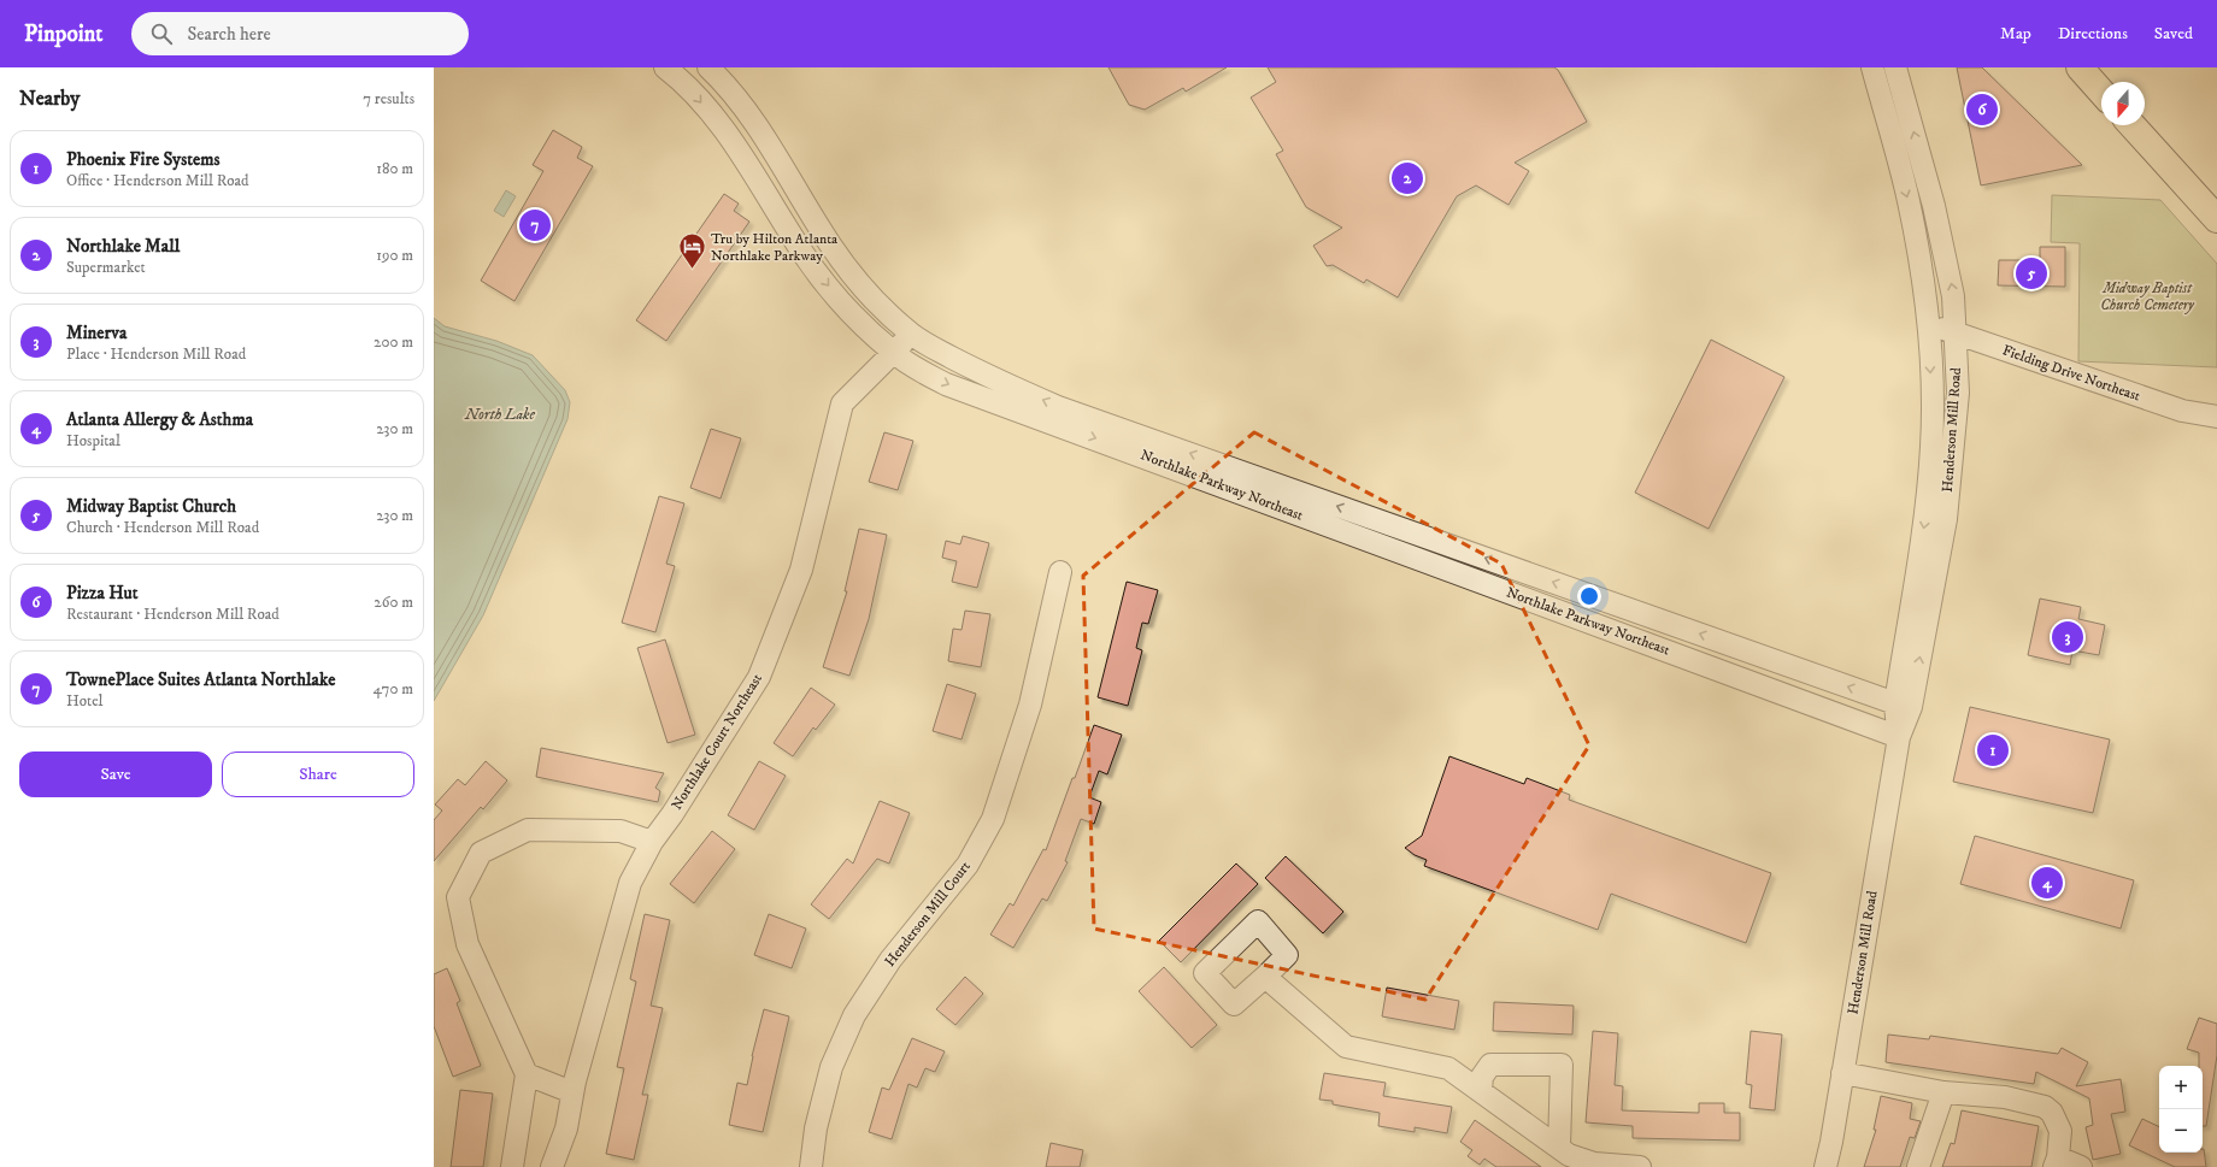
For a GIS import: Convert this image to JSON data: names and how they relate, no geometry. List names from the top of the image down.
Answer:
{
  "streets": {
    "street": [
      "Fielding Drive Northeast",
      "Henderson Mill Road",
      "Northlake Parkway Northeast",
      "Northlake Court Northeast",
      "Henderson Mill Court"
    ]
  },
  "crossings": [
    ["Fielding Drive Northeast", "Henderson Mill Road"],
    ["Henderson Mill Road", "Northlake Parkway Northeast"],
    ["Northlake Parkway Northeast", "Northlake Court Northeast"]
  ],
  "water": ["North Lake"],
  "parks": ["Midway Baptist Church Cemetery"],
  "places": {
    "hotel": ["Tru by Hilton Atlanta Northlake Parkway"]
  },
  "north": "bottom",
  "page": {
    "header": "Pinpoint",
    "search": "Search here",
    "nav": ["Map", "Directions", "Saved"],
    "heading": ["Nearby", "7 results"],
    "pins": [
      "6",
      "2",
      "7",
      "5",
      "3",
      "1",
      "4"
    ],
    "list": [
      {
        "mark": "1",
        "name": "Phoenix Fire Systems",
        "note": "Office · Henderson Mill Road",
        "value": "180 m"
      },
      {
        "mark": "2",
        "name": "Northlake Mall",
        "note": "Supermarket",
        "value": "190 m"
      },
      {
        "mark": "3",
        "name": "Minerva",
        "note": "Place · Henderson Mill Road",
        "value": "200 m"
      },
      {
        "mark": "4",
        "name": "Atlanta Allergy & Asthma",
        "note": "Hospital",
        "value": "230 m"
      },
      {
        "mark": "5",
        "name": "Midway Baptist Church",
        "note": "Church · Henderson Mill Road",
        "value": "230 m"
      },
      {
        "mark": "6",
        "name": "Pizza Hut",
        "note": "Restaurant · Henderson Mill Road",
        "value": "260 m"
      },
      {
        "mark": "7",
        "name": "TownePlace Suites Atlanta Northlake",
        "note": "Hotel",
        "value": "470 m"
      }
    ],
    "buttons": ["Save", "Share"],
    "map_buttons": ["+", "−"]
  }
}
